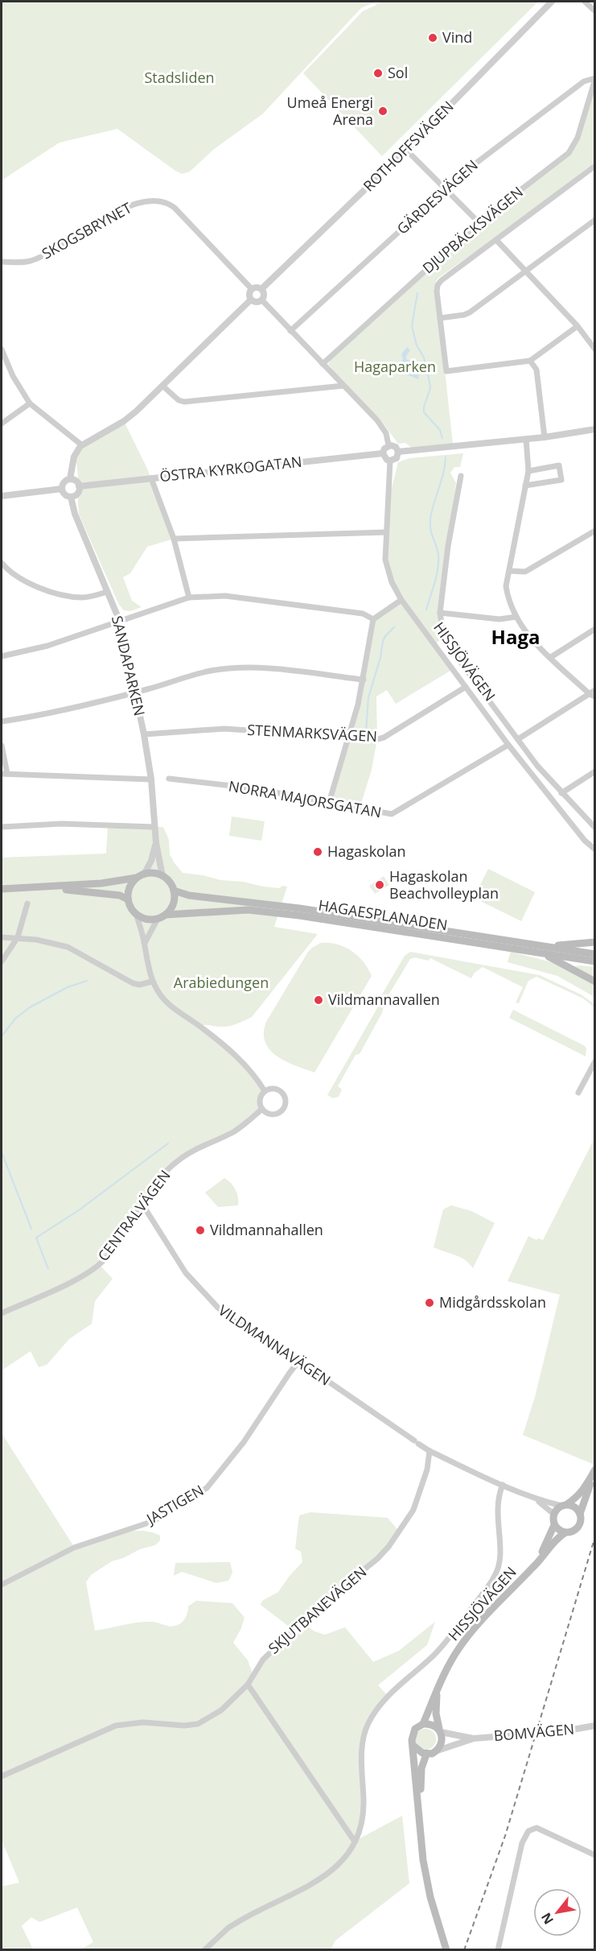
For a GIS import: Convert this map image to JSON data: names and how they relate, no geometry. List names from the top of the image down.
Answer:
{
  "streets": {
    "main road": ["HISSJÖVÄGEN", "HAGAESPLANADEN"],
    "street": [
      "ROTHOFFSVÄGEN",
      "GÄRDESVÄGEN",
      "DJUPBÄCKSVÄGEN",
      "SKOGSBRYNET",
      "ÖSTRA KYRKOGATAN",
      "SANDAPARKEN",
      "STENMARKSVÄGEN",
      "NORRA MAJORSGATAN",
      "CENTRALVÄGEN",
      "VILDMANNAVÄGEN",
      "JASTIGEN",
      "SKJUTBANEVÄGEN",
      "BOMVÄGEN"
    ]
  },
  "crossings": [
    ["ROTHOFFSVÄGEN", "SKOGSBRYNET"],
    ["GÄRDESVÄGEN", "DJUPBÄCKSVÄGEN"],
    ["ÖSTRA KYRKOGATAN", "HISSJÖVÄGEN"],
    ["ÖSTRA KYRKOGATAN", "SANDAPARKEN"],
    ["HISSJÖVÄGEN", "STENMARKSVÄGEN"],
    ["HISSJÖVÄGEN", "NORRA MAJORSGATAN"],
    ["HISSJÖVÄGEN", "BOMVÄGEN"],
    ["SANDAPARKEN", "STENMARKSVÄGEN"],
    ["SANDAPARKEN", "HAGAESPLANADEN"],
    ["CENTRALVÄGEN", "VILDMANNAVÄGEN"],
    ["VILDMANNAVÄGEN", "JASTIGEN"],
    ["VILDMANNAVÄGEN", "SKJUTBANEVÄGEN"]
  ],
  "districts": ["Haga"],
  "parks": ["Stadsliden", "Hagaparken", "Arabiedungen"],
  "places": [
    "Vind",
    "Sol",
    "Umeå Energi Arena",
    "Hagaskolan",
    "Hagaskolan Beachvolleyplan",
    "Vildmannavallen",
    "Vildmannahallen",
    "Midgårdsskolan"
  ],
  "north": "bottom left"
}
